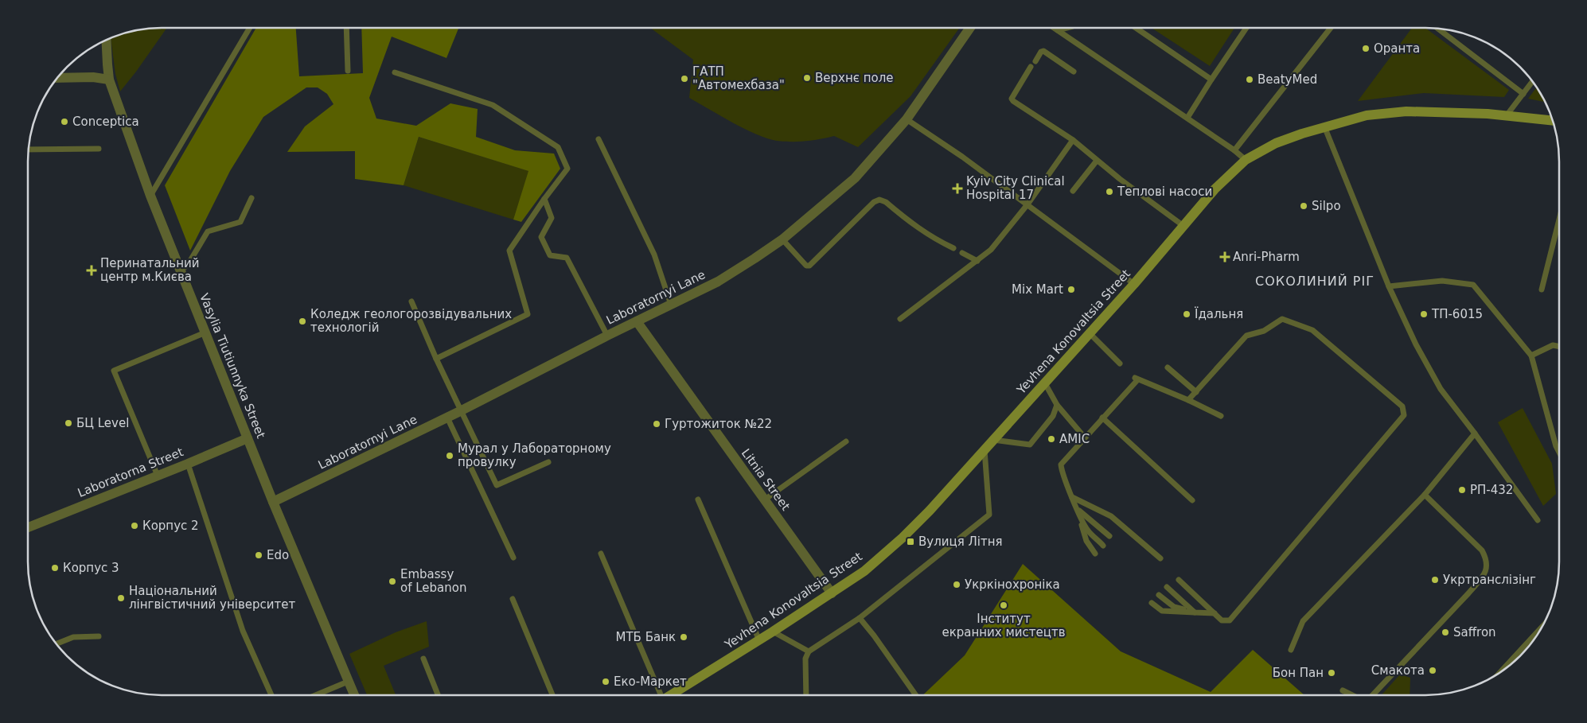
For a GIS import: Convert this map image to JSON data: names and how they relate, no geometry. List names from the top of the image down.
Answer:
{
  "streets": {
    "main road": ["Yevhena Konovaltsia Street"],
    "street": [
      "Laboratornyi Lane",
      "Vasylia Tiutiunnyka Street",
      "Laboratorna Street",
      "Litnia Street"
    ]
  },
  "crossings": [
    ["Laboratornyi Lane", "Vasylia Tiutiunnyka Street"],
    ["Laboratornyi Lane", "Litnia Street"],
    ["Yevhena Konovaltsia Street", "Litnia Street"],
    ["Vasylia Tiutiunnyka Street", "Laboratorna Street"]
  ],
  "districts": ["СОКОЛИНИЙ РІГ"],
  "places": {
    "other": [
      "Оранта",
      "Верхнє поле",
      "ГАТП \"Автомехбаза\"",
      "BeatyMed",
      "Conceptica",
      "Теплові насоси",
      "Silpo",
      "Mix Mart",
      "Їдальня",
      "ТП-6015",
      "Коледж геологорозвідувальних технологій",
      "БЦ Level",
      "Гуртожиток №22",
      "AMIC",
      "Мурал у Лабораторному провулку",
      "РП-432",
      "Корпус 2",
      "Edo",
      "Корпус 3",
      "Укртранслізінг",
      "Embassy of Lebanon",
      "Укркінохроніка",
      "Національний лінгвістичний університет",
      "Інститут екранних мистецтв",
      "Saffron",
      "МТБ Банк",
      "Смакота",
      "Бон Пан",
      "Еко-Маркет"
    ],
    "health": ["Kyiv City Clinical Hospital 17", "Anri-Pharm", "Перинатальний центр м.Києва"],
    "transit": ["Вулиця Літня"]
  }
}
